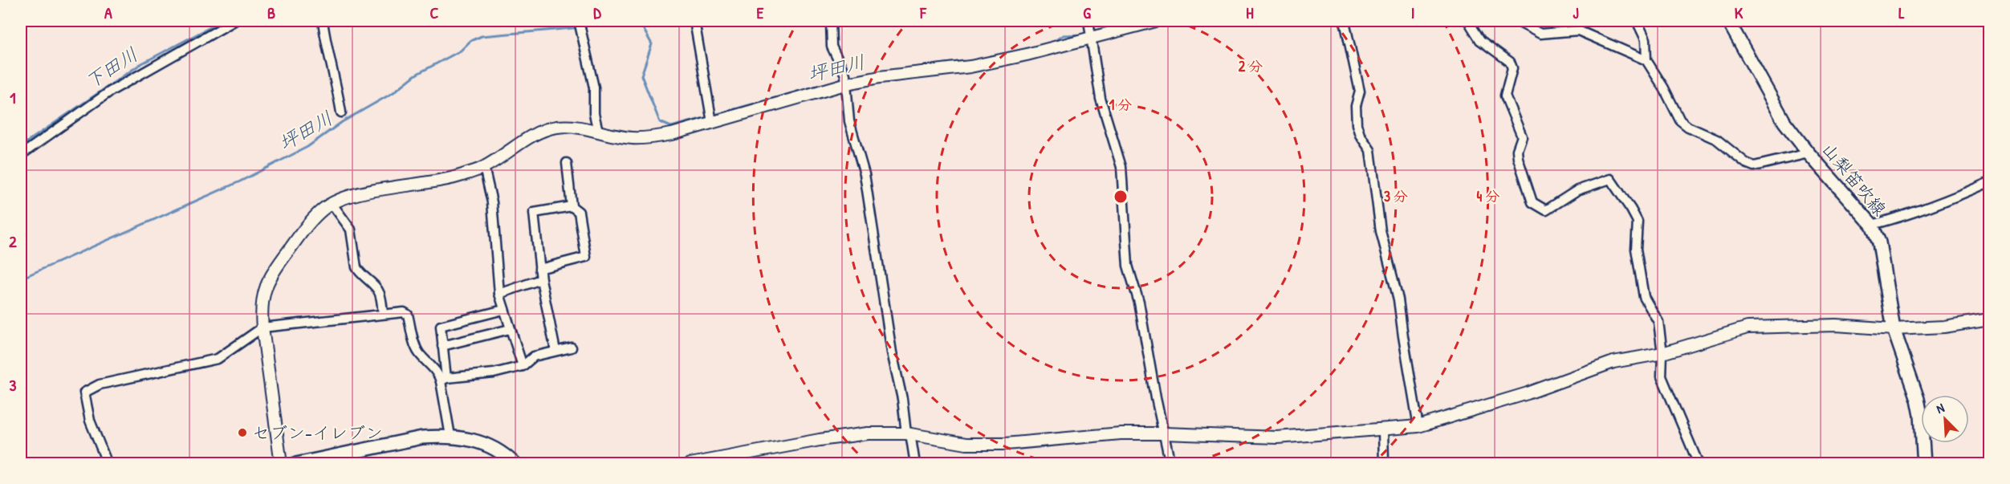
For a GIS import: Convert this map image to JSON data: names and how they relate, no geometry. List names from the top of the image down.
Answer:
{
  "streets": {
    "main road": ["山梨笛吹線"]
  },
  "water": ["下田川", "坪田川"],
  "places": ["セブン-イレブン"],
  "north": "top left",
  "grid": {
    "columns": [
      "A",
      "B",
      "C",
      "D",
      "E",
      "F",
      "G",
      "H",
      "I",
      "J",
      "K",
      "L"
    ],
    "rows": ["1", "2", "3"]
  },
  "rings": [
    "2 分",
    "1 分",
    "3 分",
    "4 分"
  ]
}
